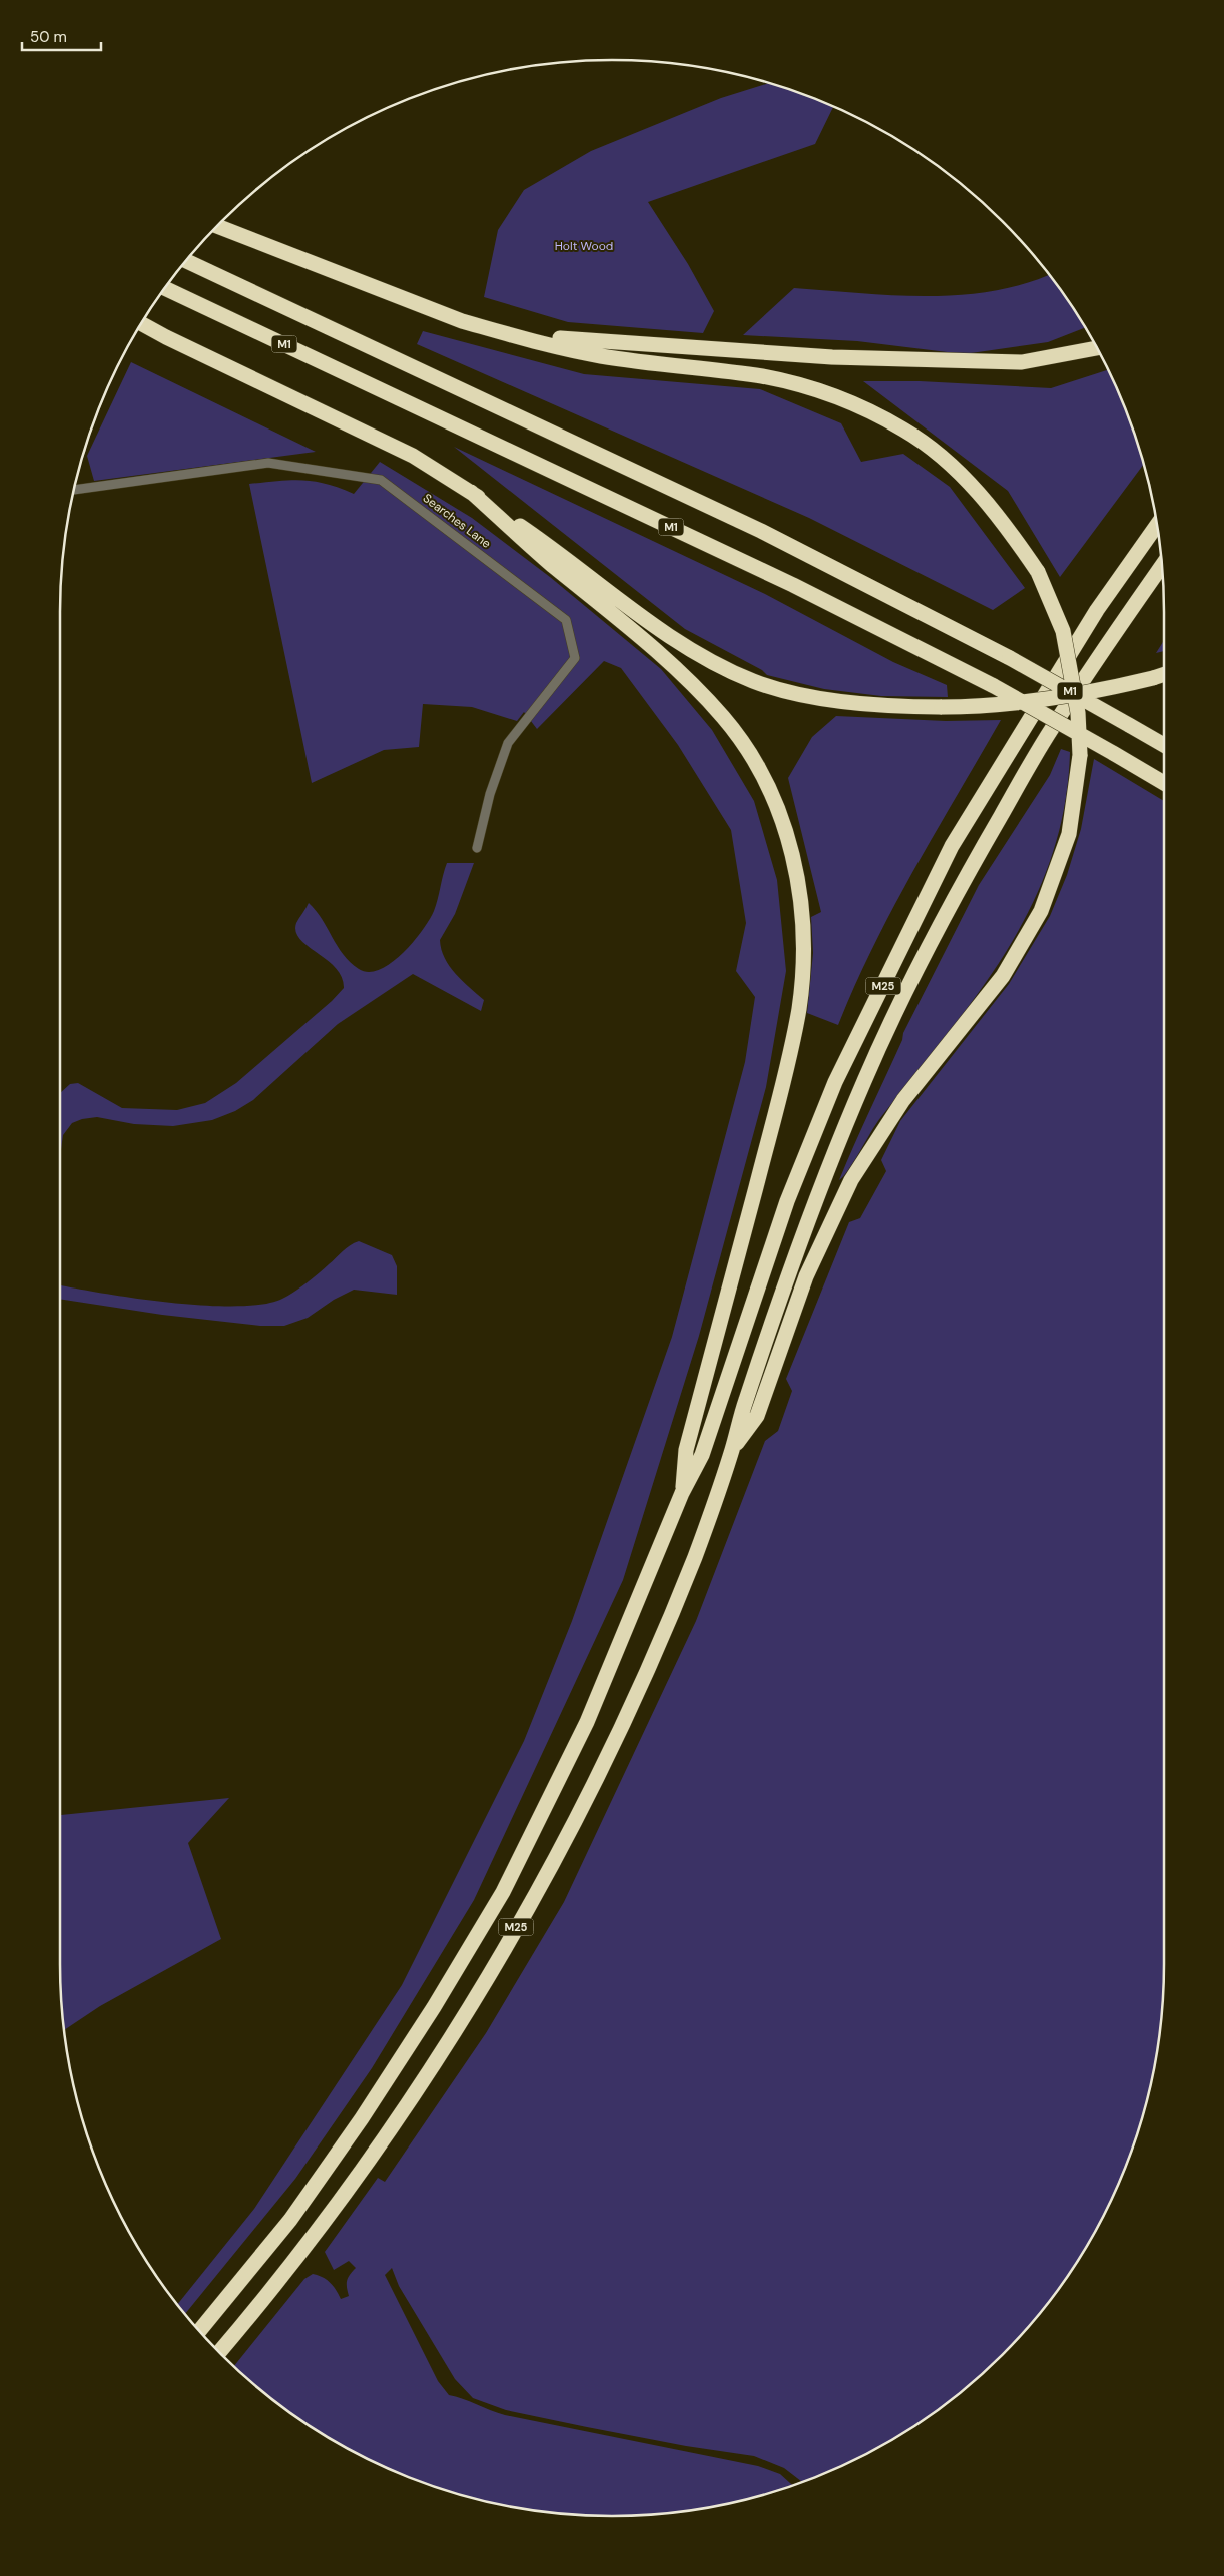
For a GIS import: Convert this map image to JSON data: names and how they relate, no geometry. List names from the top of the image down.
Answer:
{
  "streets": {
    "highway": ["M1", "M25"],
    "street": ["Searches Lane"]
  },
  "parks": ["Holt Wood"],
  "scale_bar": "50 m"
}
